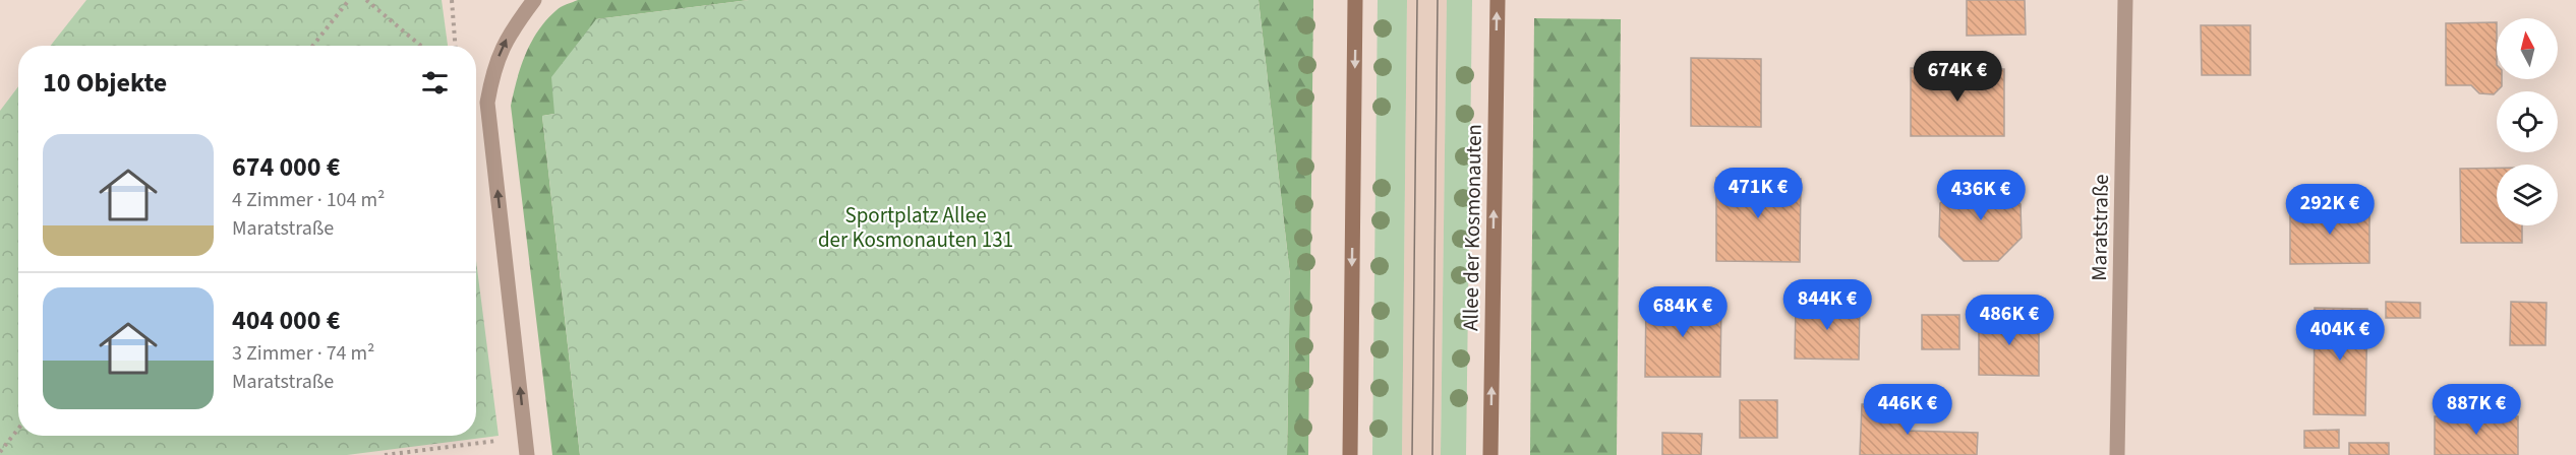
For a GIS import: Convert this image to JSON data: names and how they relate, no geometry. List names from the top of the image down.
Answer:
{
  "streets": {
    "main road": ["Allee der Kosmonauten"],
    "street": ["Maratstraße"]
  },
  "one_way": ["Allee der Kosmonauten"],
  "parks": ["Sportplatz Allee der Kosmonauten 131"],
  "north": "top",
  "page": {
    "heading": "10 Objekte",
    "price": [
      "674K €",
      "471K €",
      "436K €",
      "292K €",
      "844K €",
      "684K €",
      "486K €",
      "404K €",
      "446K €",
      "887K €"
    ],
    "list": [
      {
        "name": "674 000 €",
        "note": "4 Zimmer · 104 m² · Maratstraße"
      },
      {
        "name": "404 000 €",
        "note": "3 Zimmer · 74 m² · Maratstraße"
      }
    ]
  }
}
